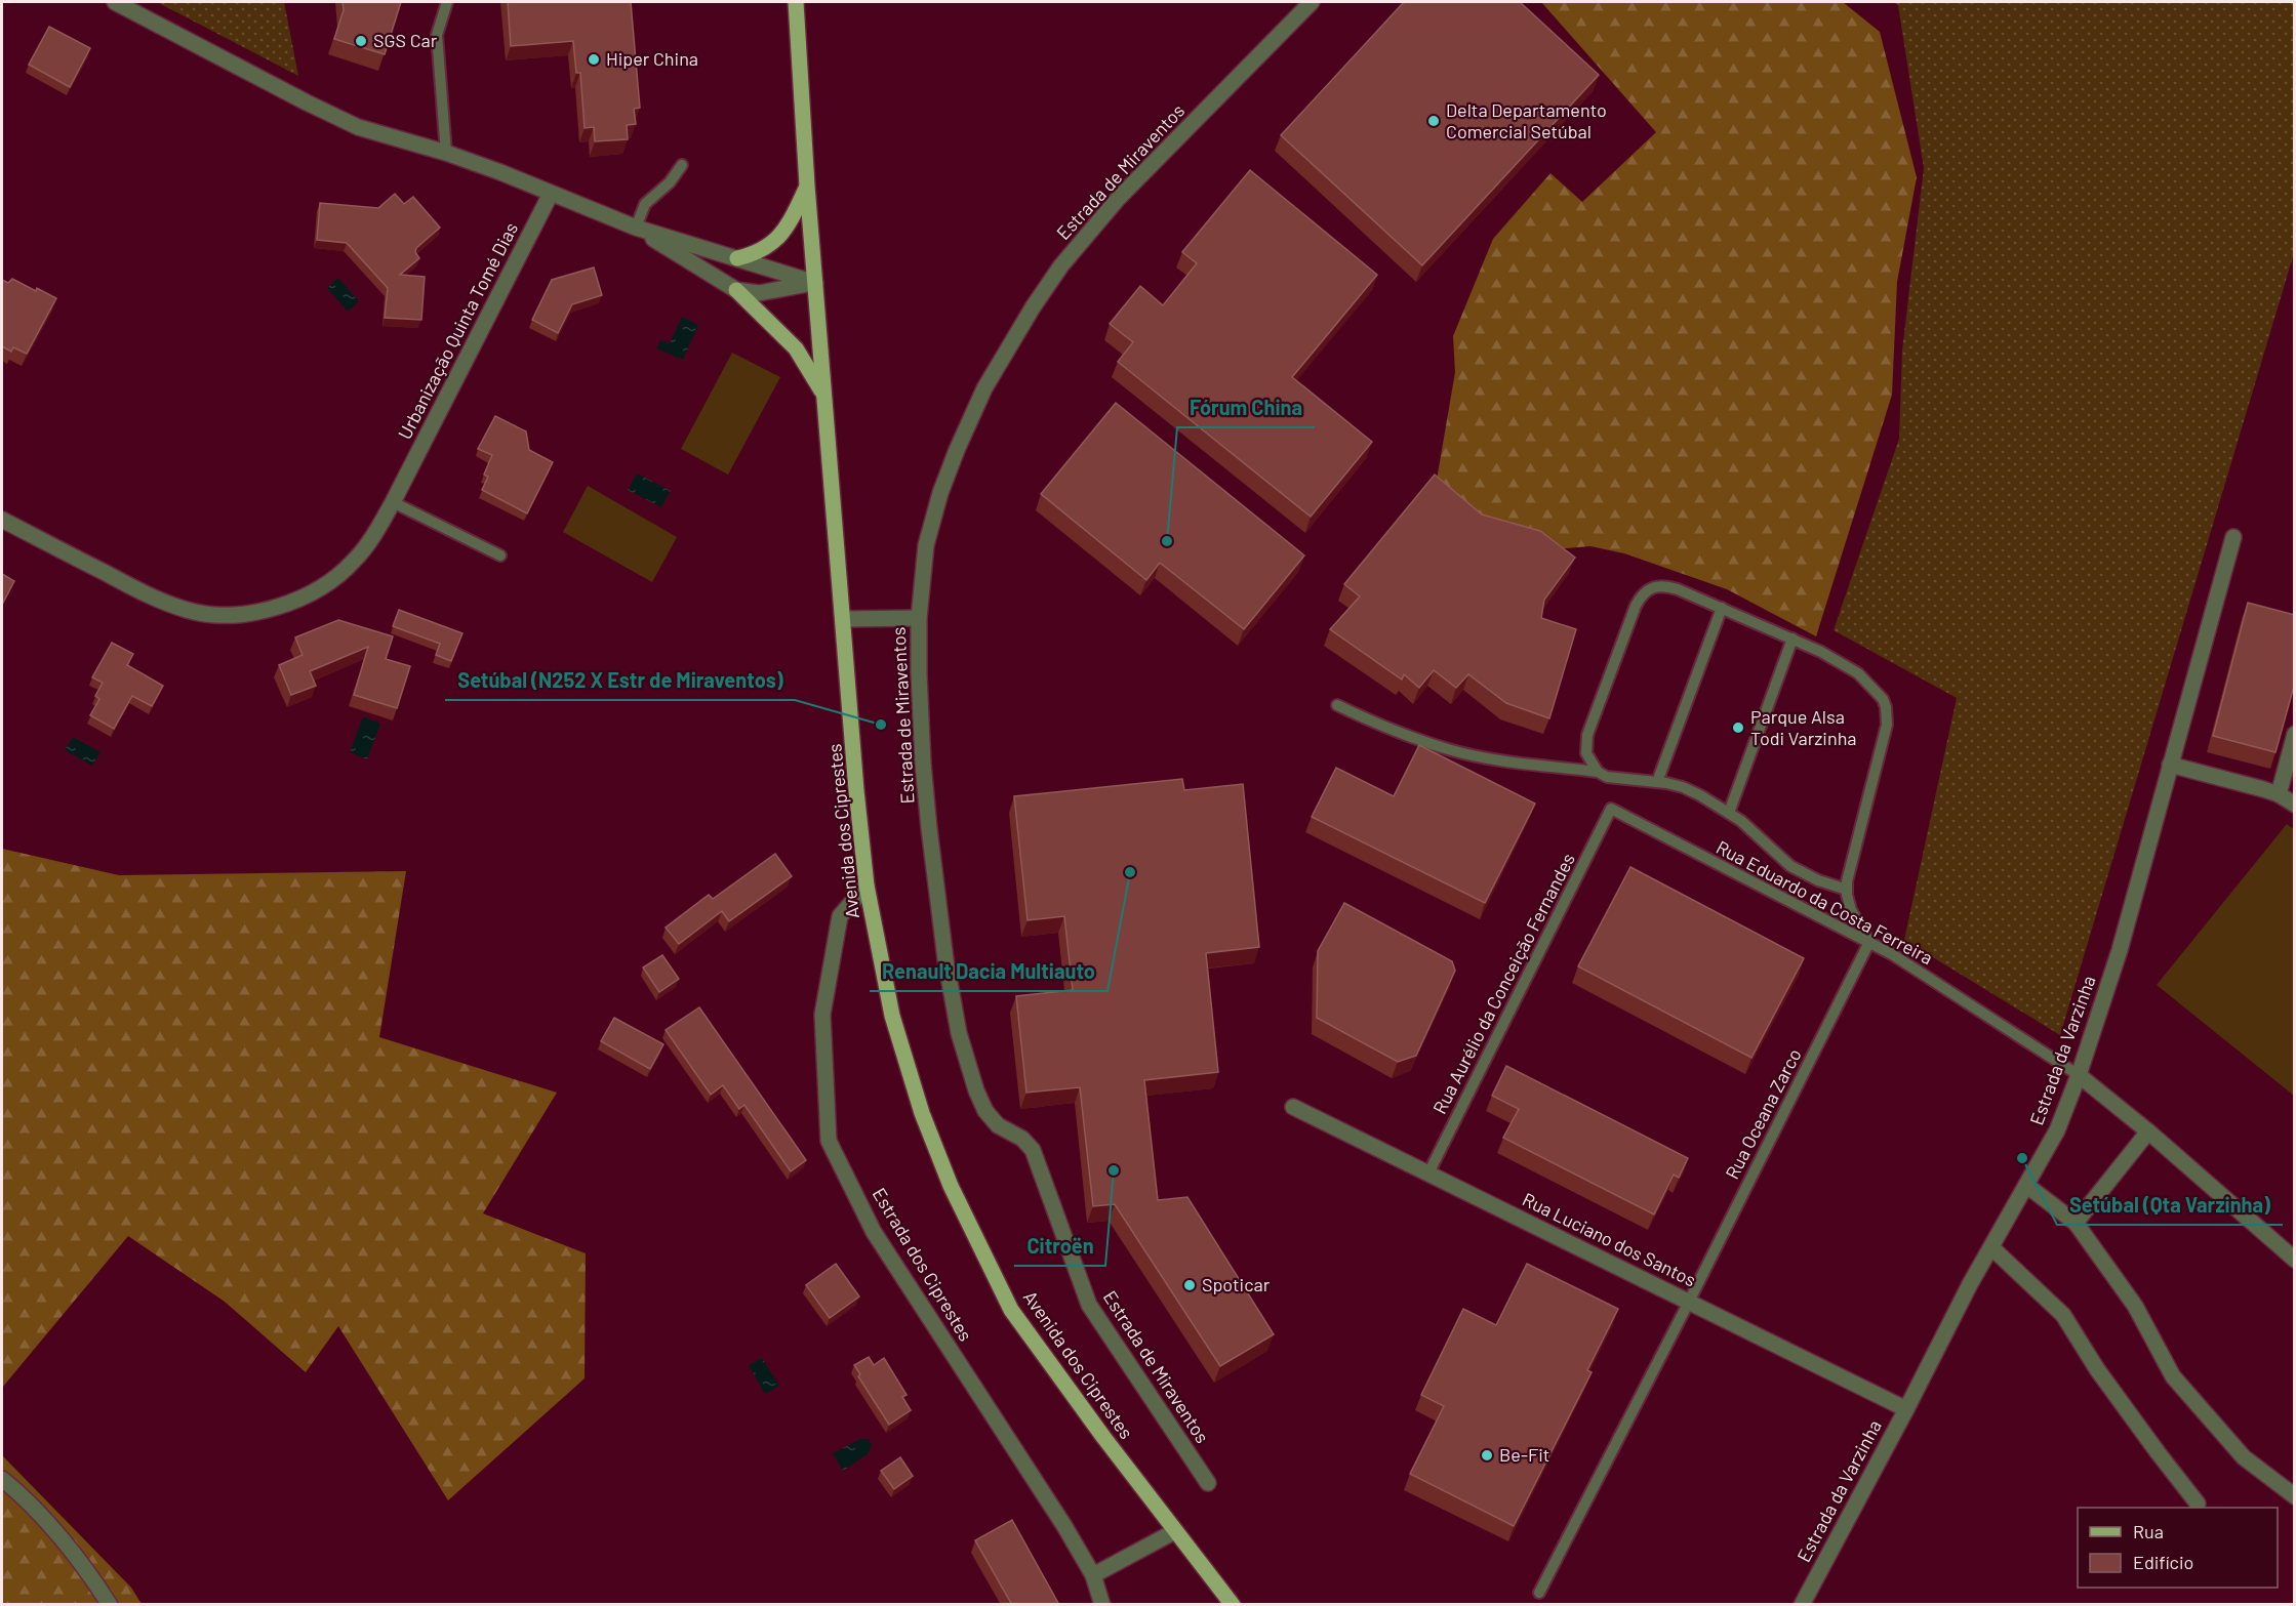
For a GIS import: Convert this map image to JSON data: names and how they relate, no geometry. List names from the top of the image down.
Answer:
{
  "streets": {
    "main road": ["Avenida dos Ciprestes"],
    "street": [
      "Estrada de Miraventos",
      "Urbanização Quinta Tomé Dias",
      "Estrada da Varzinha",
      "Rua Luciano dos Santos",
      "Estrada dos Ciprestes"
    ],
    "lane": ["Rua Eduardo da Costa Ferreira", "Rua Aurélio da Conceição Fernandes", "Rua Oceana Zarco"]
  },
  "crossings": [
    ["Avenida dos Ciprestes", "Estrada dos Ciprestes"],
    ["Rua Eduardo da Costa Ferreira", "Rua Aurélio da Conceição Fernandes"],
    ["Rua Eduardo da Costa Ferreira", "Estrada da Varzinha"],
    ["Rua Eduardo da Costa Ferreira", "Rua Oceana Zarco"],
    ["Rua Aurélio da Conceição Fernandes", "Rua Luciano dos Santos"],
    ["Estrada da Varzinha", "Rua Luciano dos Santos"],
    ["Rua Oceana Zarco", "Rua Luciano dos Santos"]
  ],
  "places": [
    "SGS Car",
    "Hiper China",
    "Delta Departamento Comercial Setúbal",
    "Fórum China",
    "Setúbal (N252 X Estr de Miraventos)",
    "Parque Alsa Todi Varzinha",
    "Renault Dacia Multiauto",
    "Setúbal (Qta Varzinha)",
    "Citroën",
    "Spoticar",
    "Be-Fit"
  ],
  "legend": ["Rua", "Edifício"]
}
